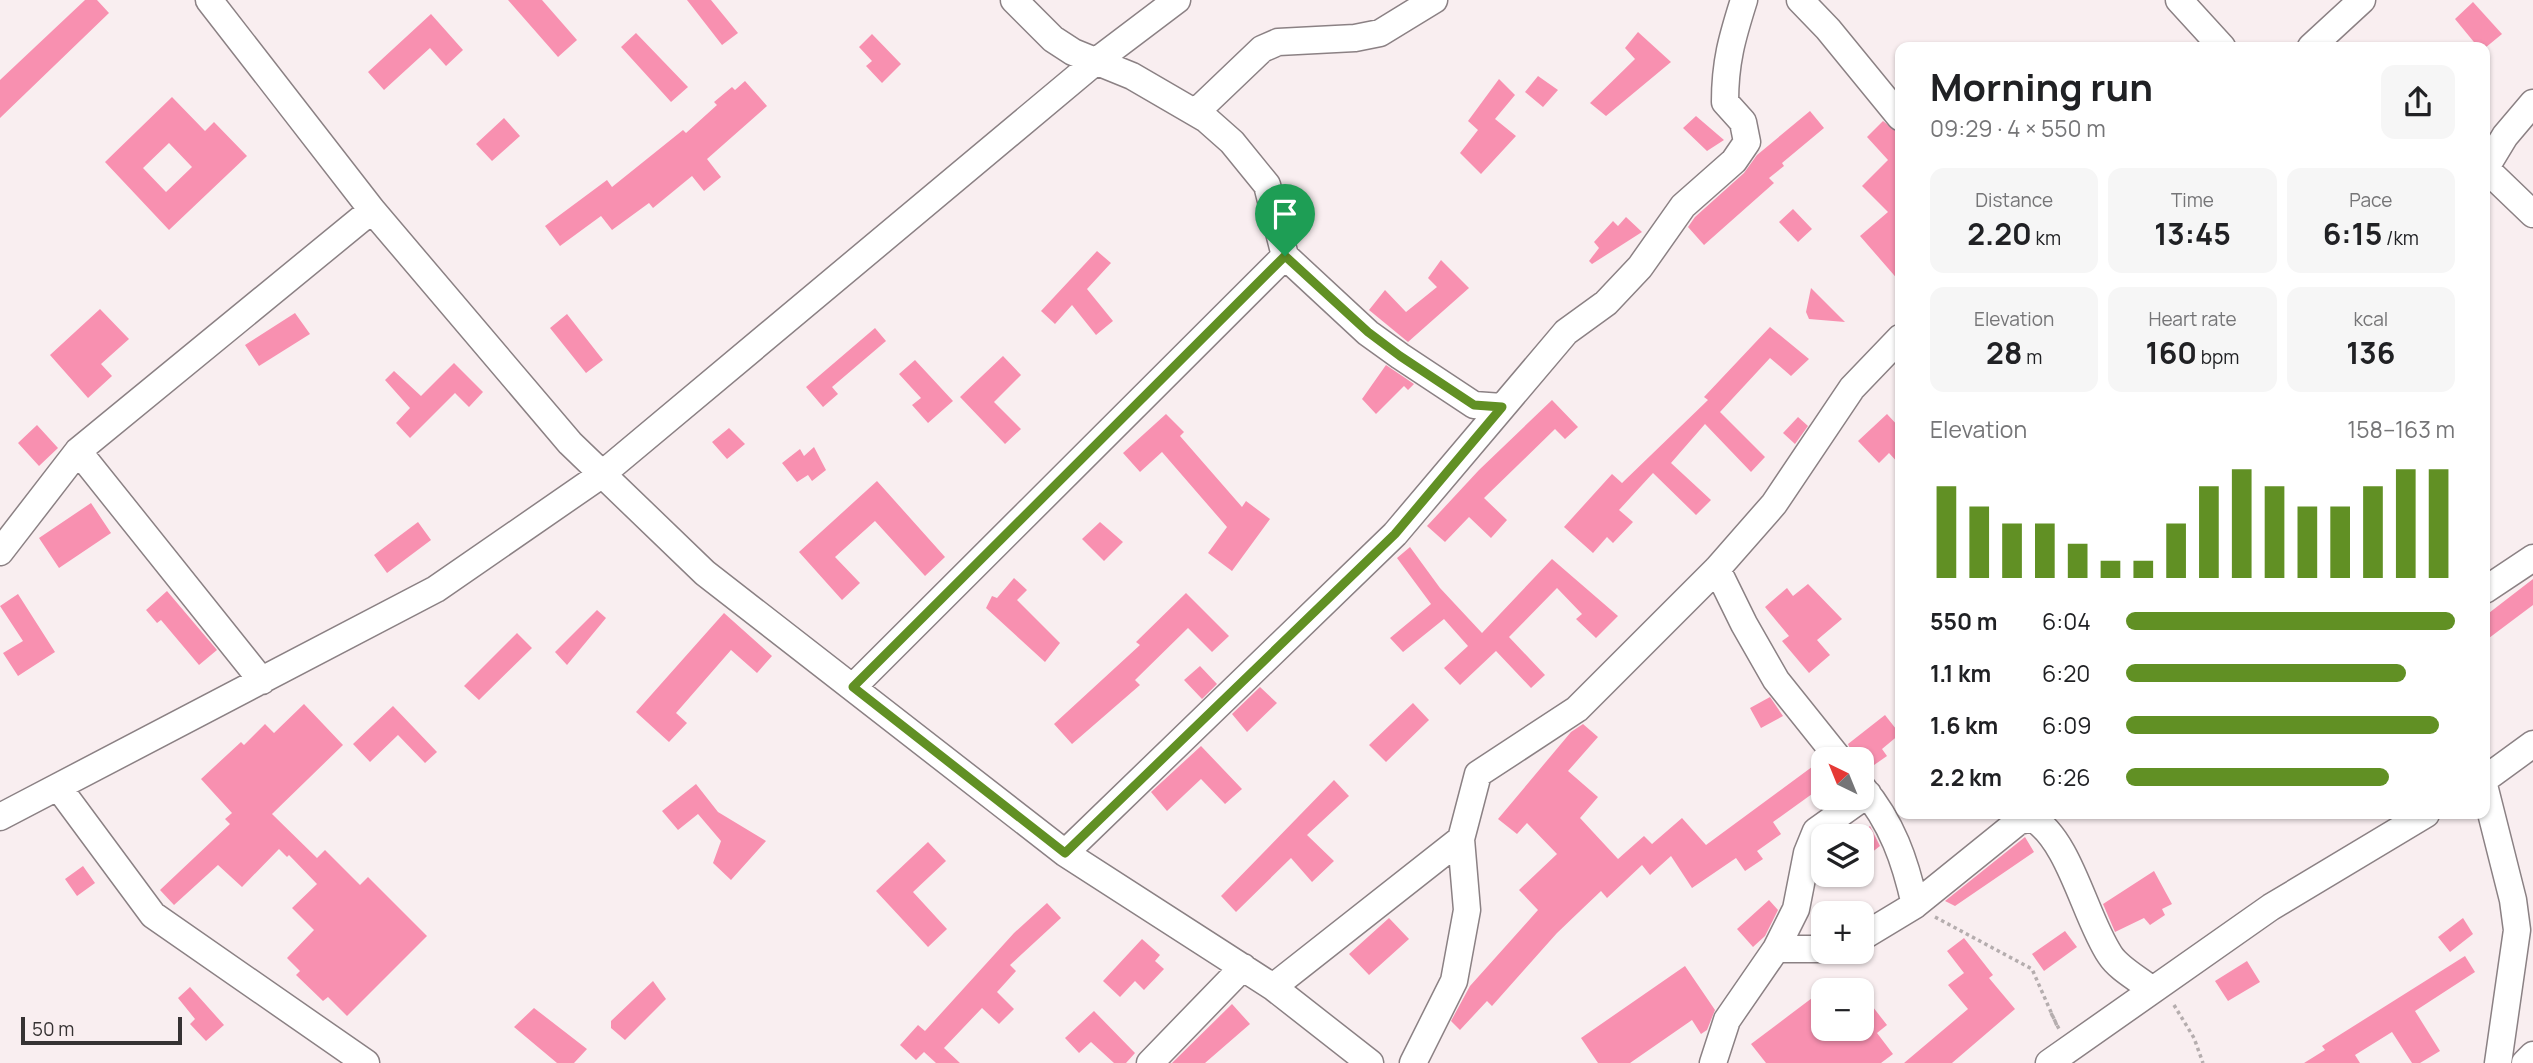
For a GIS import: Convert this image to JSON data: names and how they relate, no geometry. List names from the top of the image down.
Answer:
{
  "scale_bar": "50 m",
  "north": "top left",
  "page": {
    "heading": ["Morning run", "09:29 · 4 × 550 m"],
    "stats": [
      ["Distance", "2.20 km"],
      ["Time", "13:45"],
      ["Pace", "6:15 /km"],
      ["Elevation", "28 m"],
      ["Heart rate", "160 bpm"],
      ["kcal", "136"]
    ],
    "chart": ["Elevation", "158–163 m"],
    "list": [
      {
        "name": "550 m",
        "note": "6:04"
      },
      {
        "name": "1.1 km",
        "note": "6:20"
      },
      {
        "name": "1.6 km",
        "note": "6:09"
      },
      {
        "name": "2.2 km",
        "note": "6:26"
      }
    ],
    "map_buttons": ["+", "−"],
    "scale": "50 m"
  }
}
